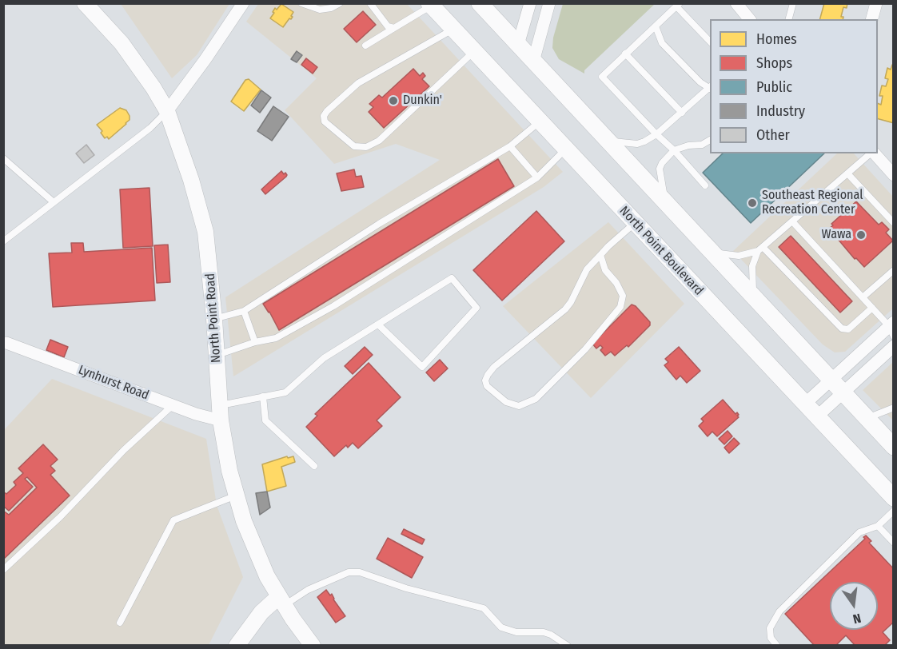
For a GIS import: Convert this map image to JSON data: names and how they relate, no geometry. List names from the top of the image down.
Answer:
{
  "streets": {
    "main road": ["North Point Boulevard"],
    "street": ["North Point Road", "Lynhurst Road"]
  },
  "crossings": [
    ["North Point Road", "Lynhurst Road"]
  ],
  "places": ["Dunkin'", "Southeast Regional Recreation Center", "Wawa"],
  "legend": [
    "Homes",
    "Shops",
    "Public",
    "Industry",
    "Other"
  ],
  "north": "bottom"
}
